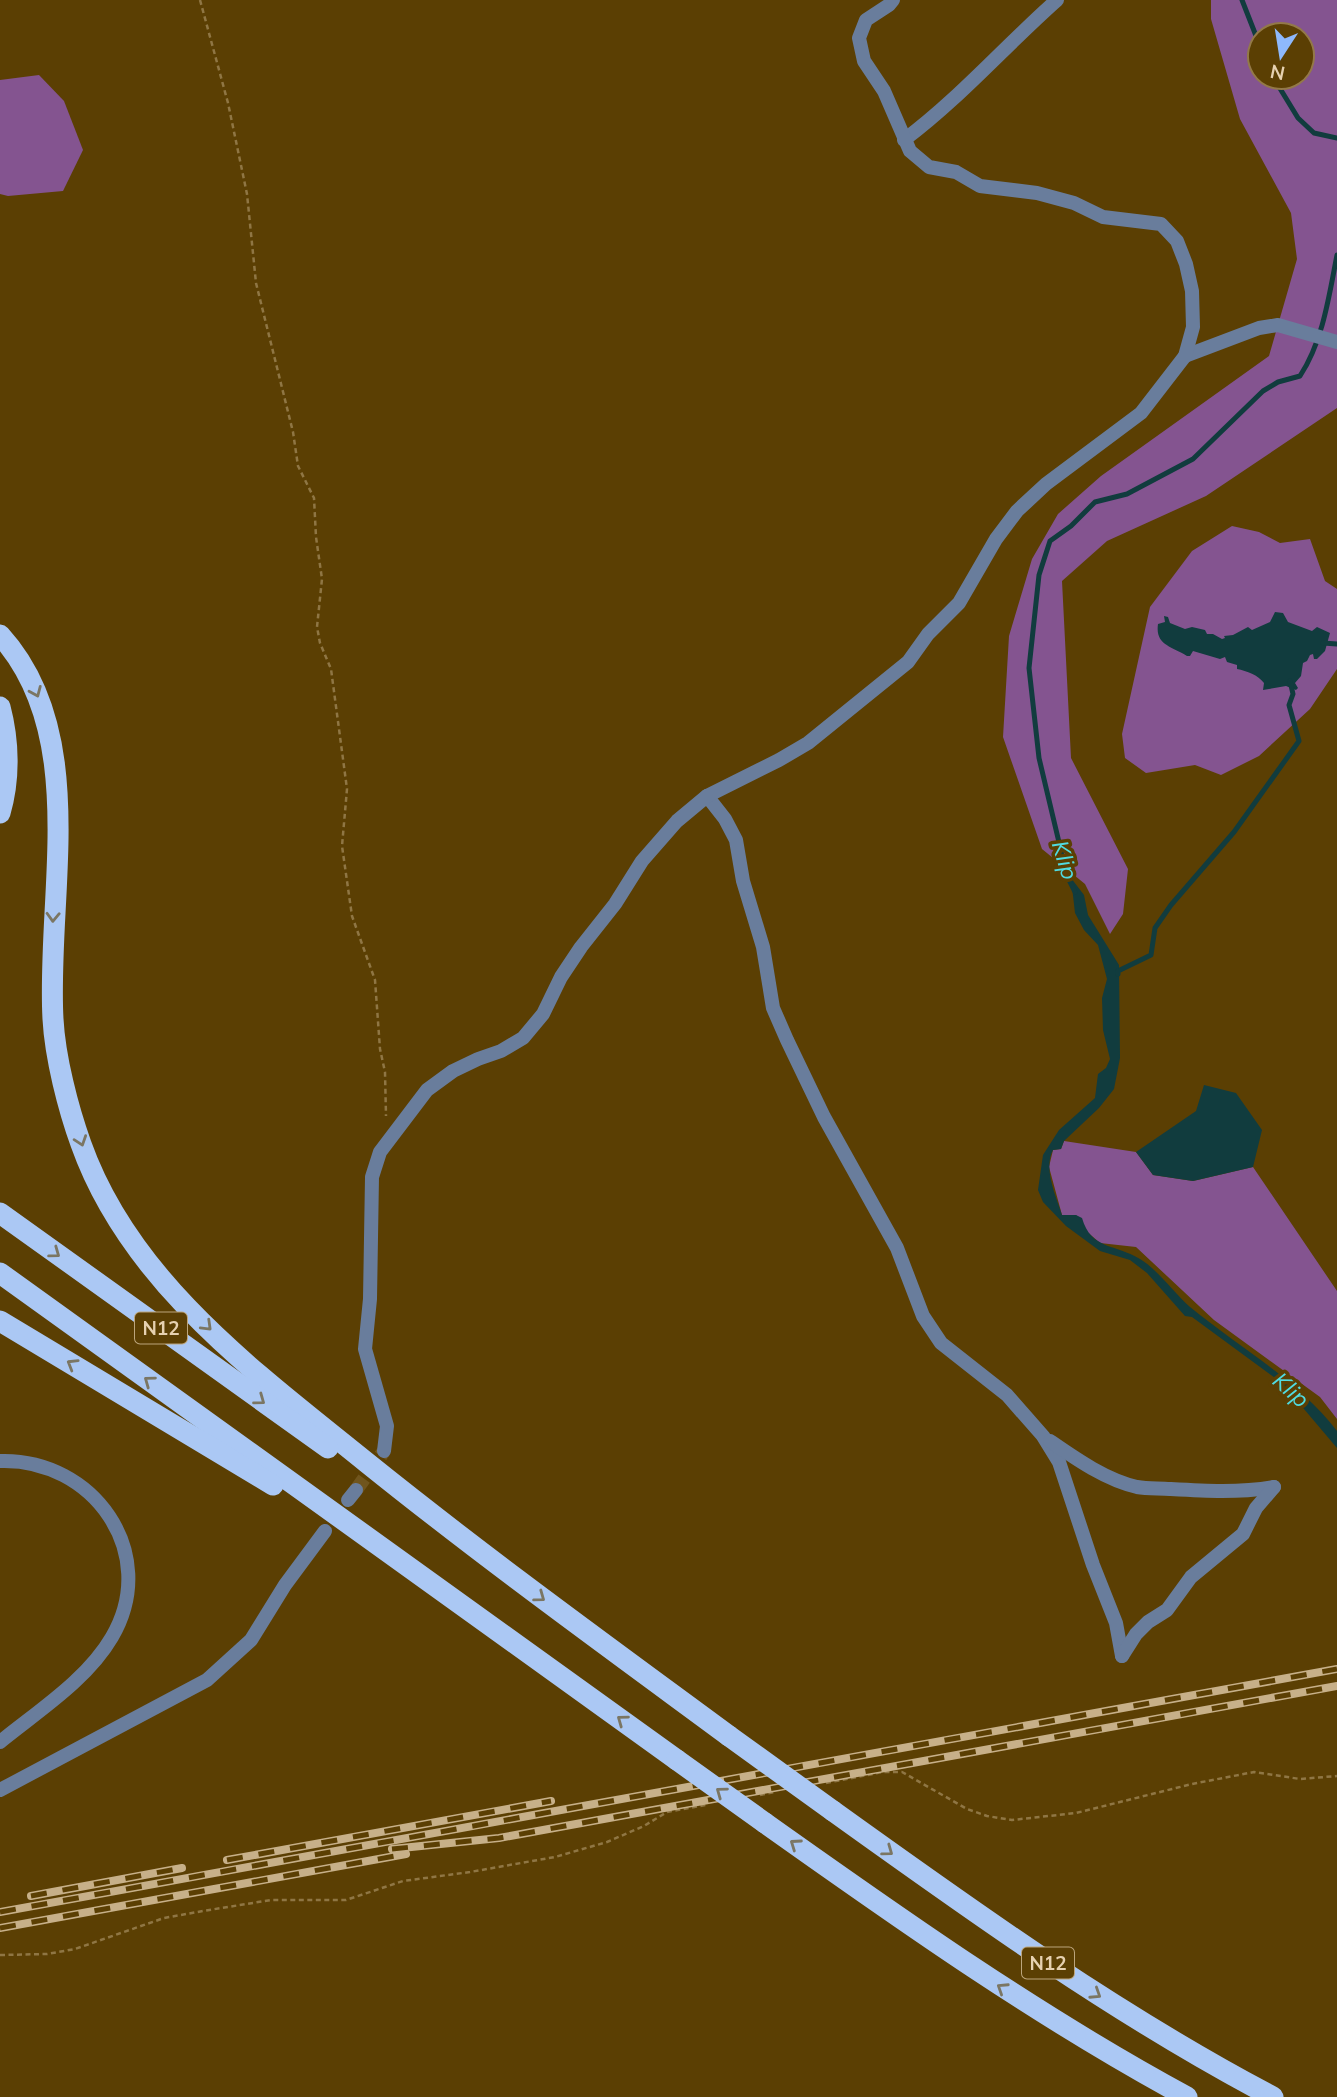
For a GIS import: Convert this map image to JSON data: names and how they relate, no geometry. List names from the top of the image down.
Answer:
{
  "streets": {
    "highway": ["N12"]
  },
  "water": ["Klip"],
  "north": "bottom"
}
